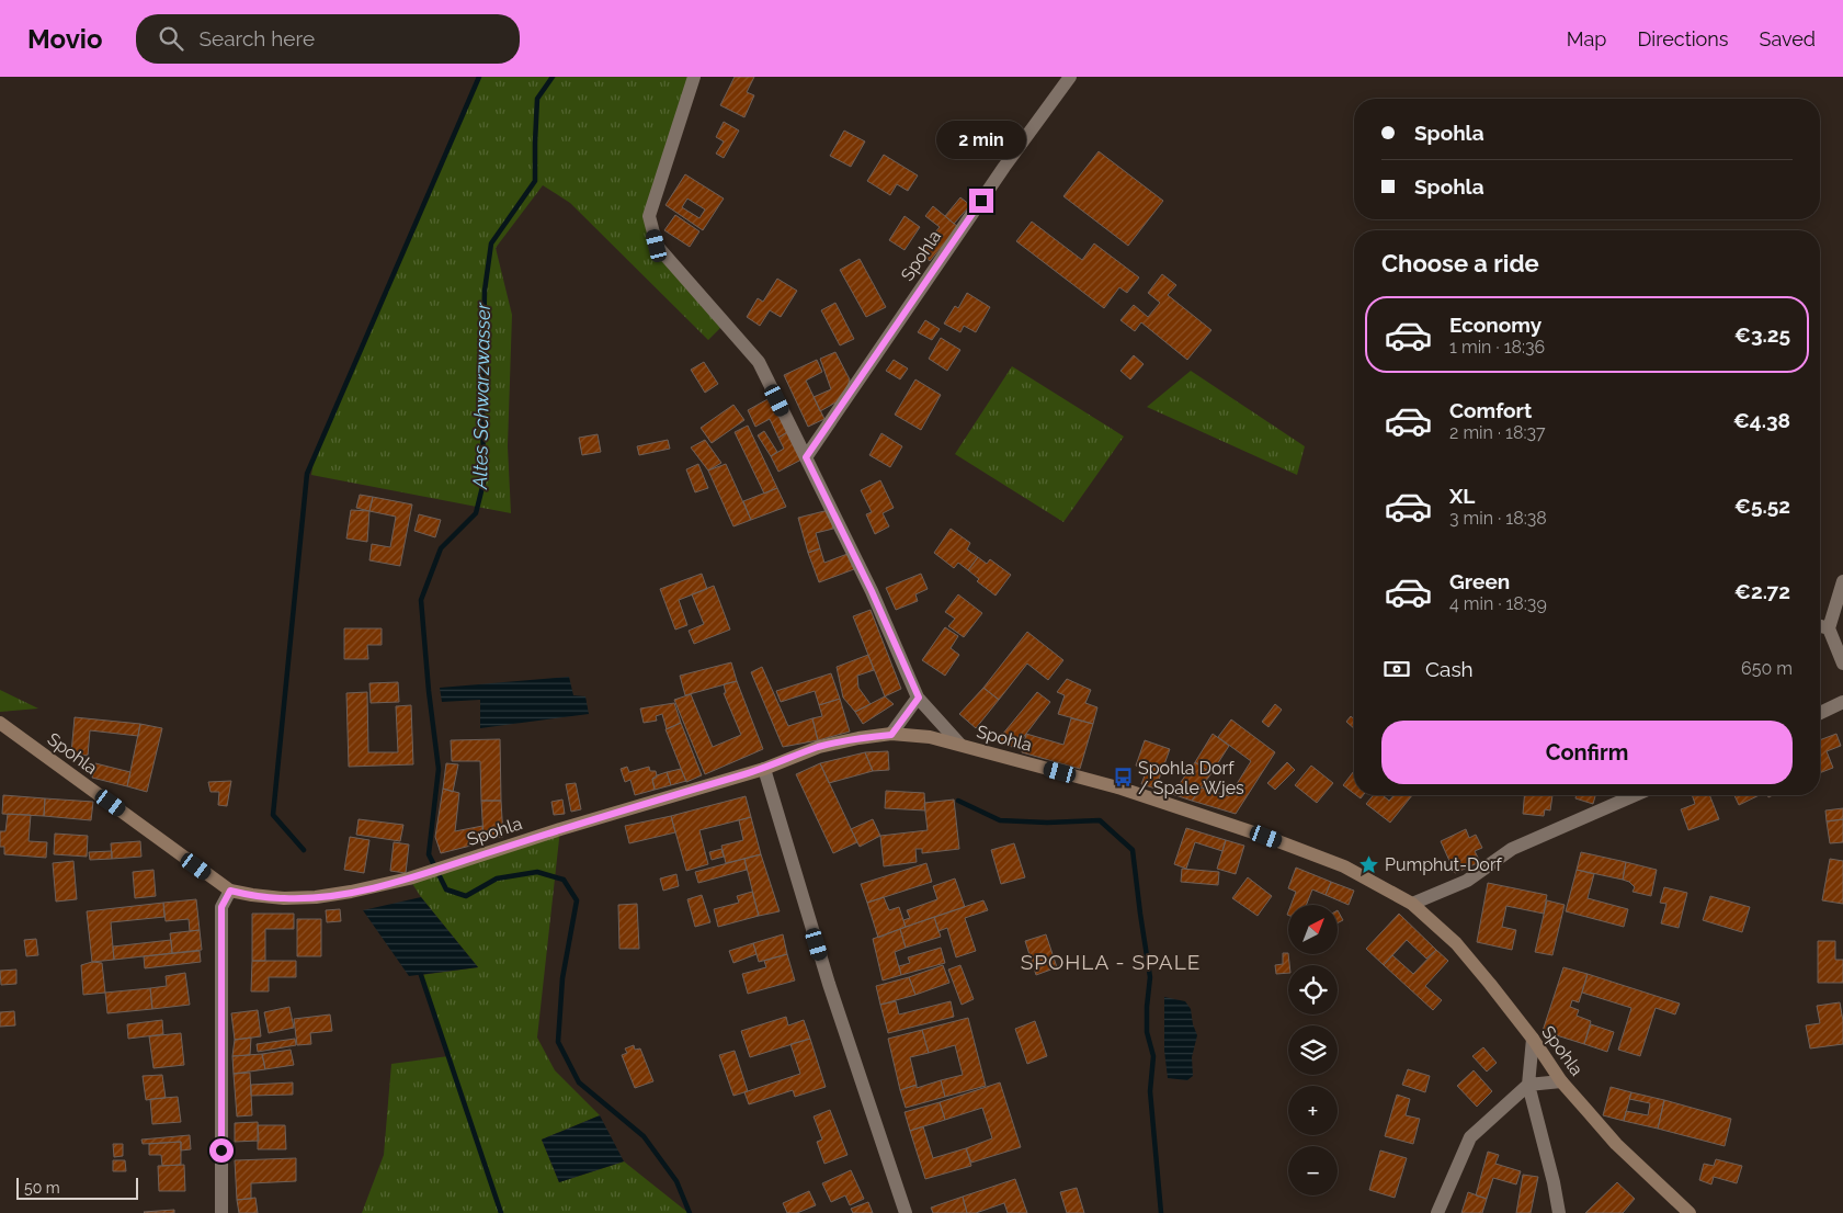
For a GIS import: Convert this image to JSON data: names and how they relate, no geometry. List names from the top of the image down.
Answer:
{
  "streets": {
    "street": ["Spohla"]
  },
  "districts": ["SPOHLA - SPALE"],
  "water": ["Altes Schwarzwasser"],
  "places": {
    "bus stop": ["Spohla Dorf / Spale Wjes"],
    "place": ["Pumphut-Dorf"]
  },
  "scale_bar": "50 m",
  "north": "top right",
  "page": {
    "header": "Movio",
    "search": "Search here",
    "nav": ["Map", "Directions", "Saved"],
    "banner": ["Spohla", "Spohla"],
    "bubble": "2 min",
    "heading": "Choose a ride",
    "list": [
      {
        "name": "Economy",
        "note": "1 min · 18:36",
        "value": "€3.25"
      },
      {
        "name": "Comfort",
        "note": "2 min · 18:37",
        "value": "€4.38"
      },
      {
        "name": "XL",
        "note": "3 min · 18:38",
        "value": "€5.52"
      },
      {
        "name": "Green",
        "note": "4 min · 18:39",
        "value": "€2.72"
      }
    ],
    "pay": ["Cash", "650 m"],
    "buttons": "Confirm",
    "map_buttons": ["+", "−"],
    "scale": "50 m"
  }
}
